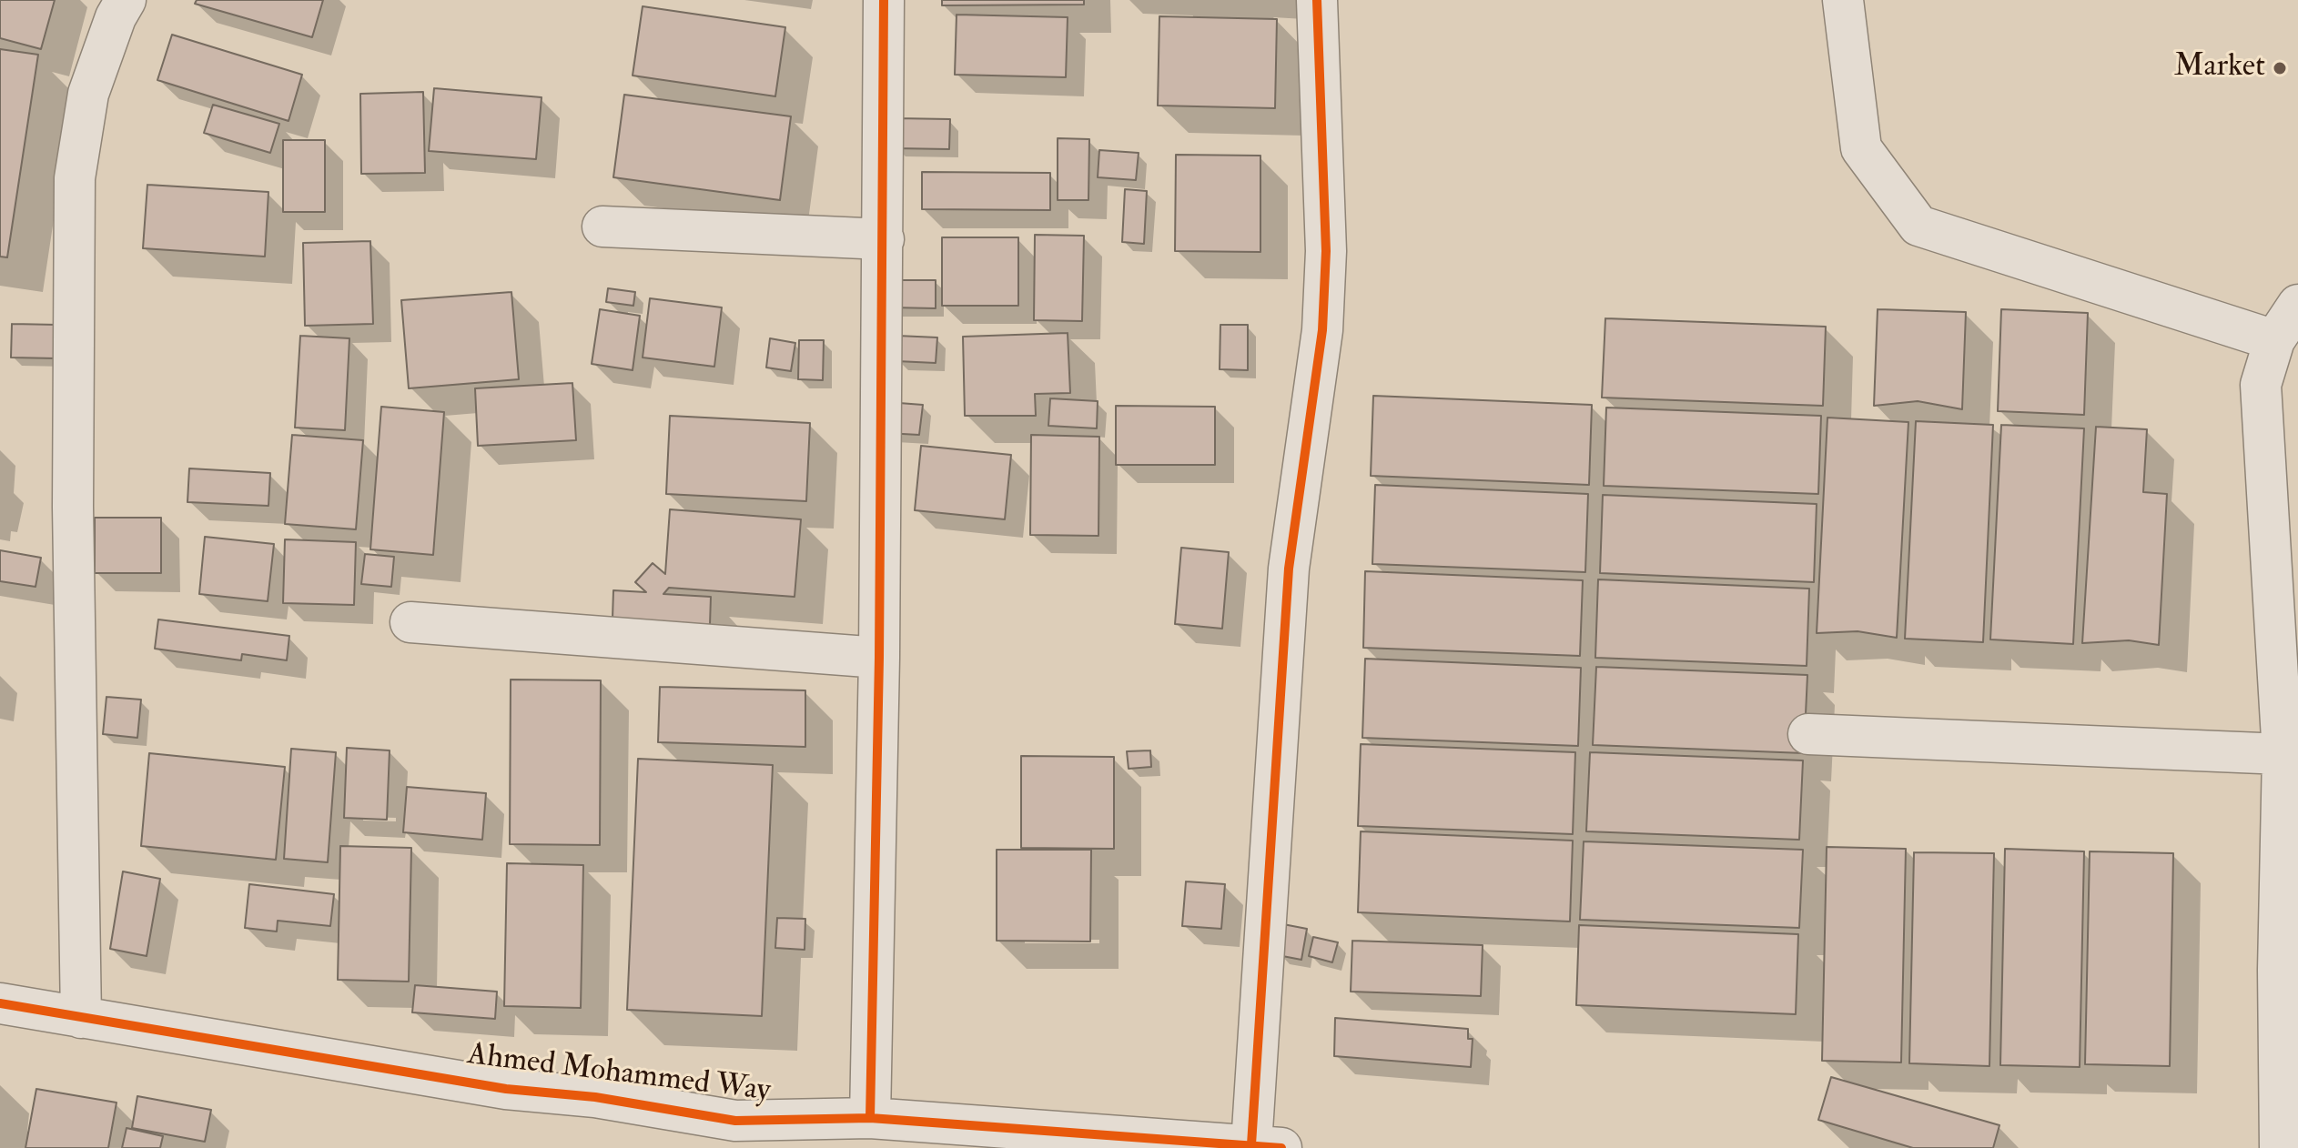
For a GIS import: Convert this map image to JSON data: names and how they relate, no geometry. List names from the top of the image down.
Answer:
{
  "streets": {
    "street": ["Ahmed Mohammed Way"]
  },
  "places": ["Market"]
}
